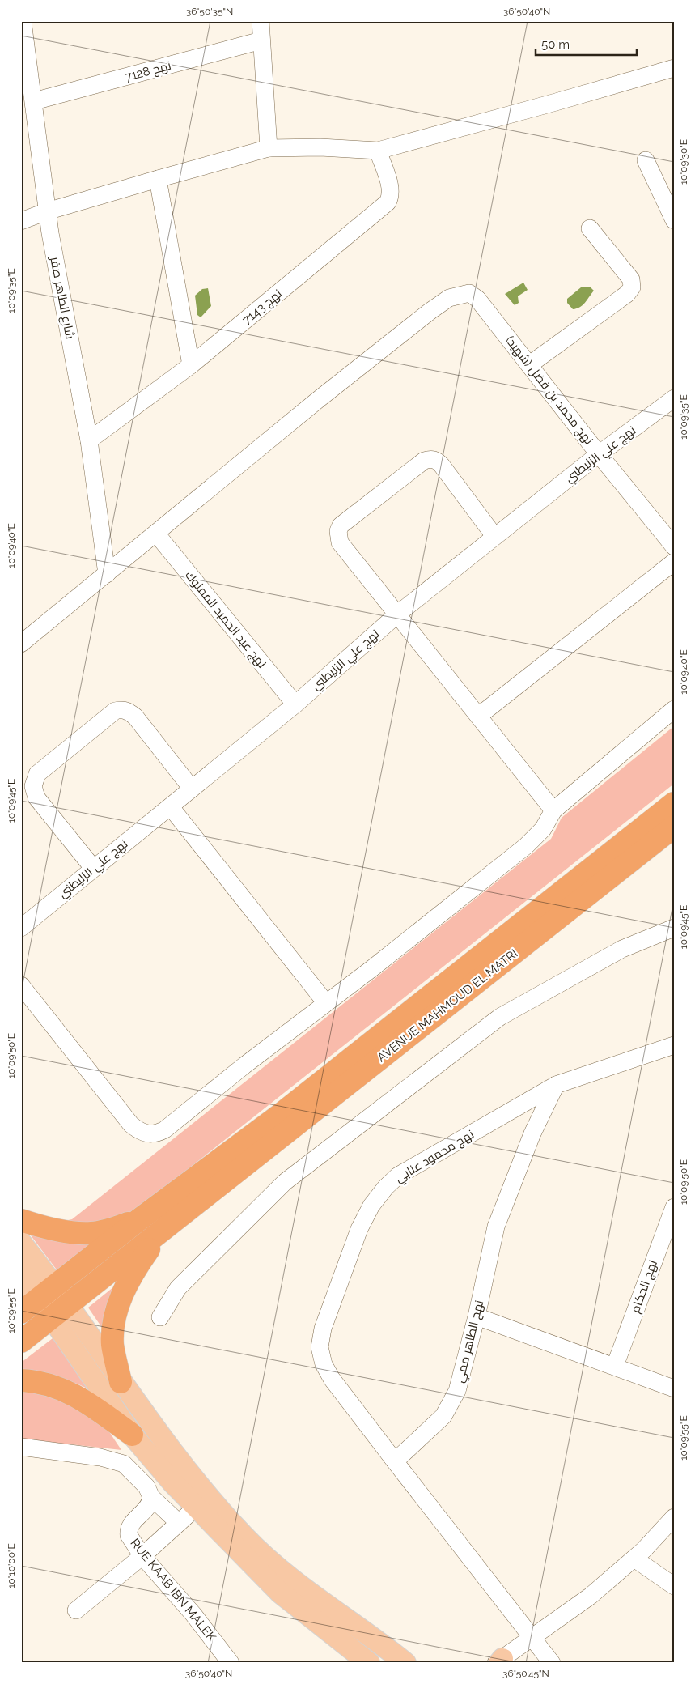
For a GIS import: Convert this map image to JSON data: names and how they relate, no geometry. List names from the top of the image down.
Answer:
{
  "streets": {
    "highway": ["AVENUE MAHMOUD EL MATRI"],
    "street": [
      "نهج 7128",
      "شارع الطاهر صفر",
      "نهج 7143",
      "نهج محمد بن فضل (شهيد)",
      "نهج علي الزليطني",
      "نهج عبد الحميد المملوك",
      "نهج محمود عنابي",
      "نهج الحكام",
      "نهج الطاهر ممي",
      "RUE KAAB IBN MALEK"
    ]
  },
  "crossings": [
    ["نهج 7128", "شارع الطاهر صفر"],
    ["شارع الطاهر صفر", "نهج 7143"],
    ["نهج محمد بن فضل (شهيد)", "نهج علي الزليطني"],
    ["نهج محمد بن فضل (شهيد)", "نهج عبد الحميد المملوك"],
    ["نهج علي الزليطني", "نهج عبد الحميد المملوك"],
    ["نهج محمود عنابي", "نهج الطاهر ممي"]
  ],
  "scale_bar": "50 m",
  "coordinates": [
    "36°50'35\"N",
    "36°50'40\"N",
    "10°09'30\"E",
    "10°09'35\"E",
    "10°09'40\"E",
    "10°09'45\"E",
    "10°09'50\"E",
    "10°09'55\"E",
    "10°10'00\"E",
    "36°50'45\"N"
  ]
}
